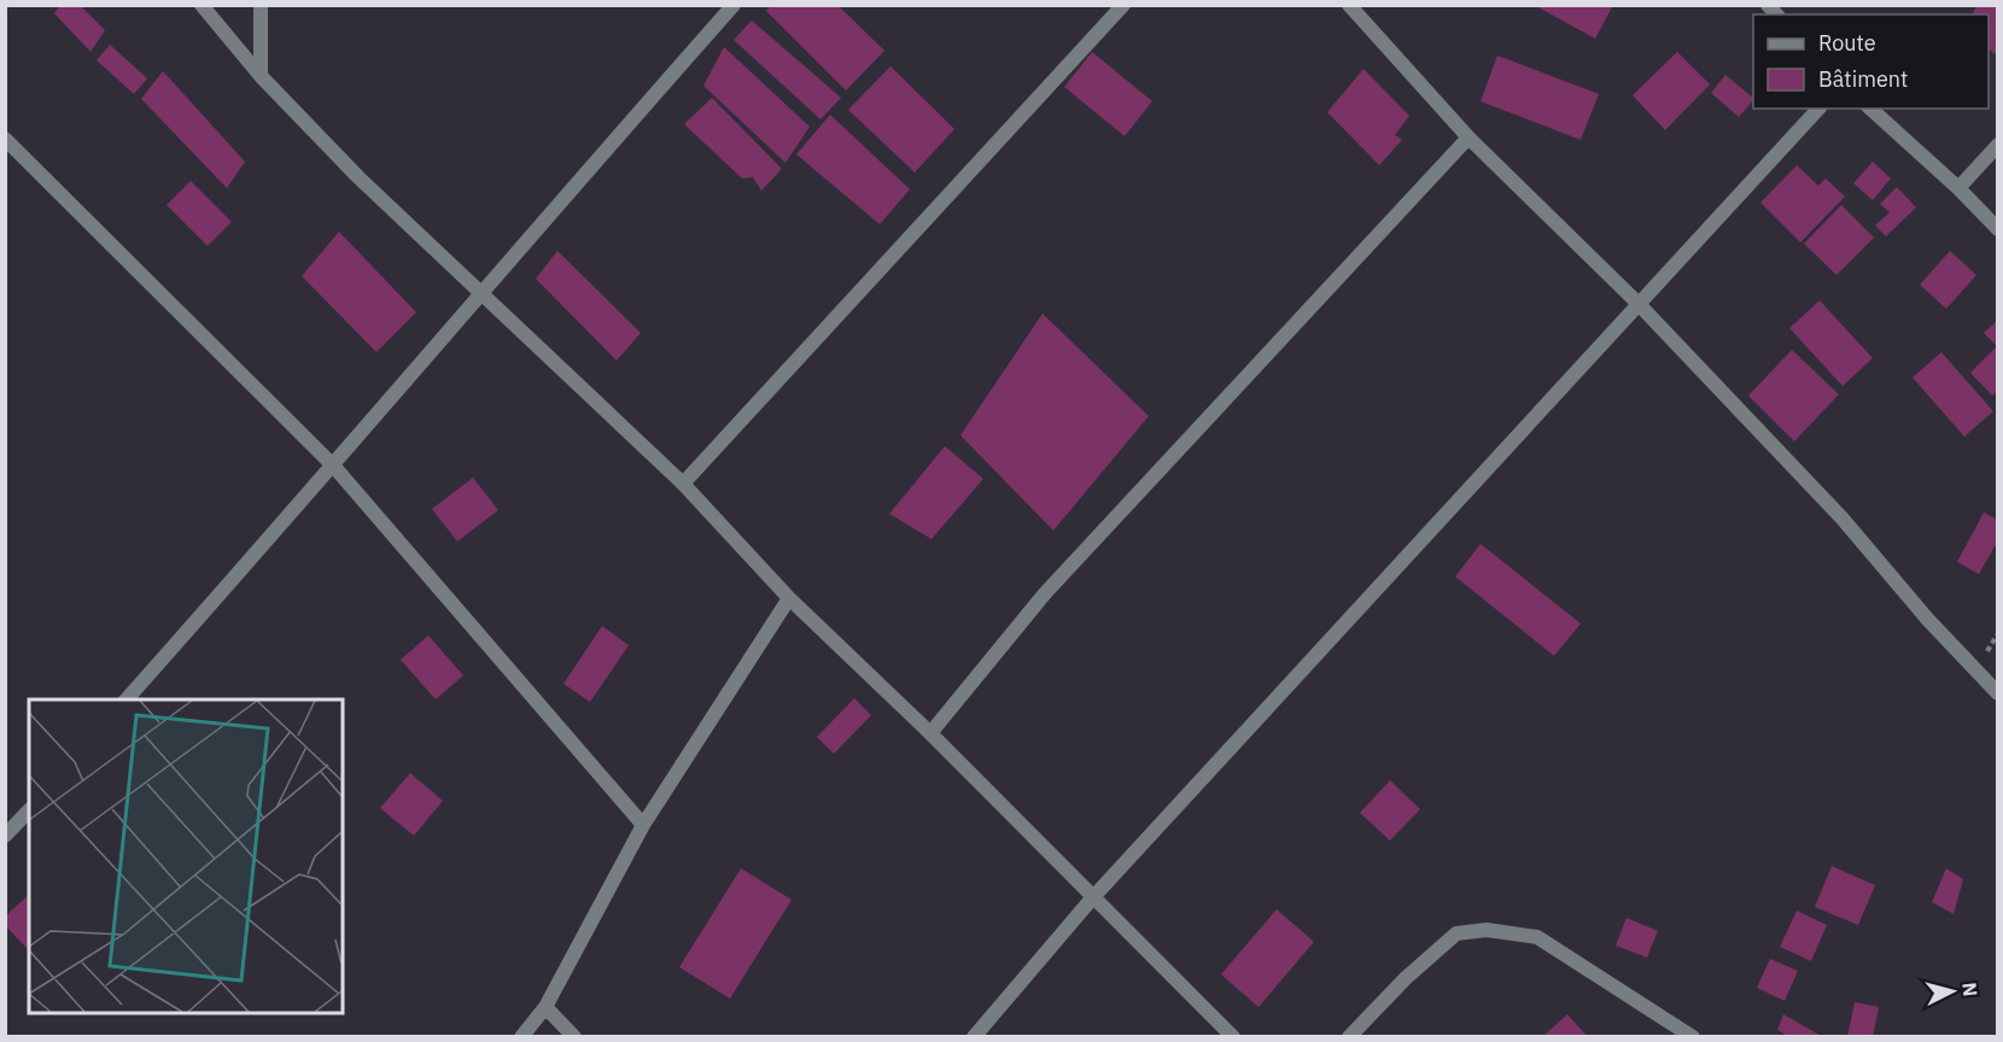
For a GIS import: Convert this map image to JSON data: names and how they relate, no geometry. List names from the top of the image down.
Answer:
{
  "legend": ["Route", "Bâtiment"],
  "north": "right"
}
